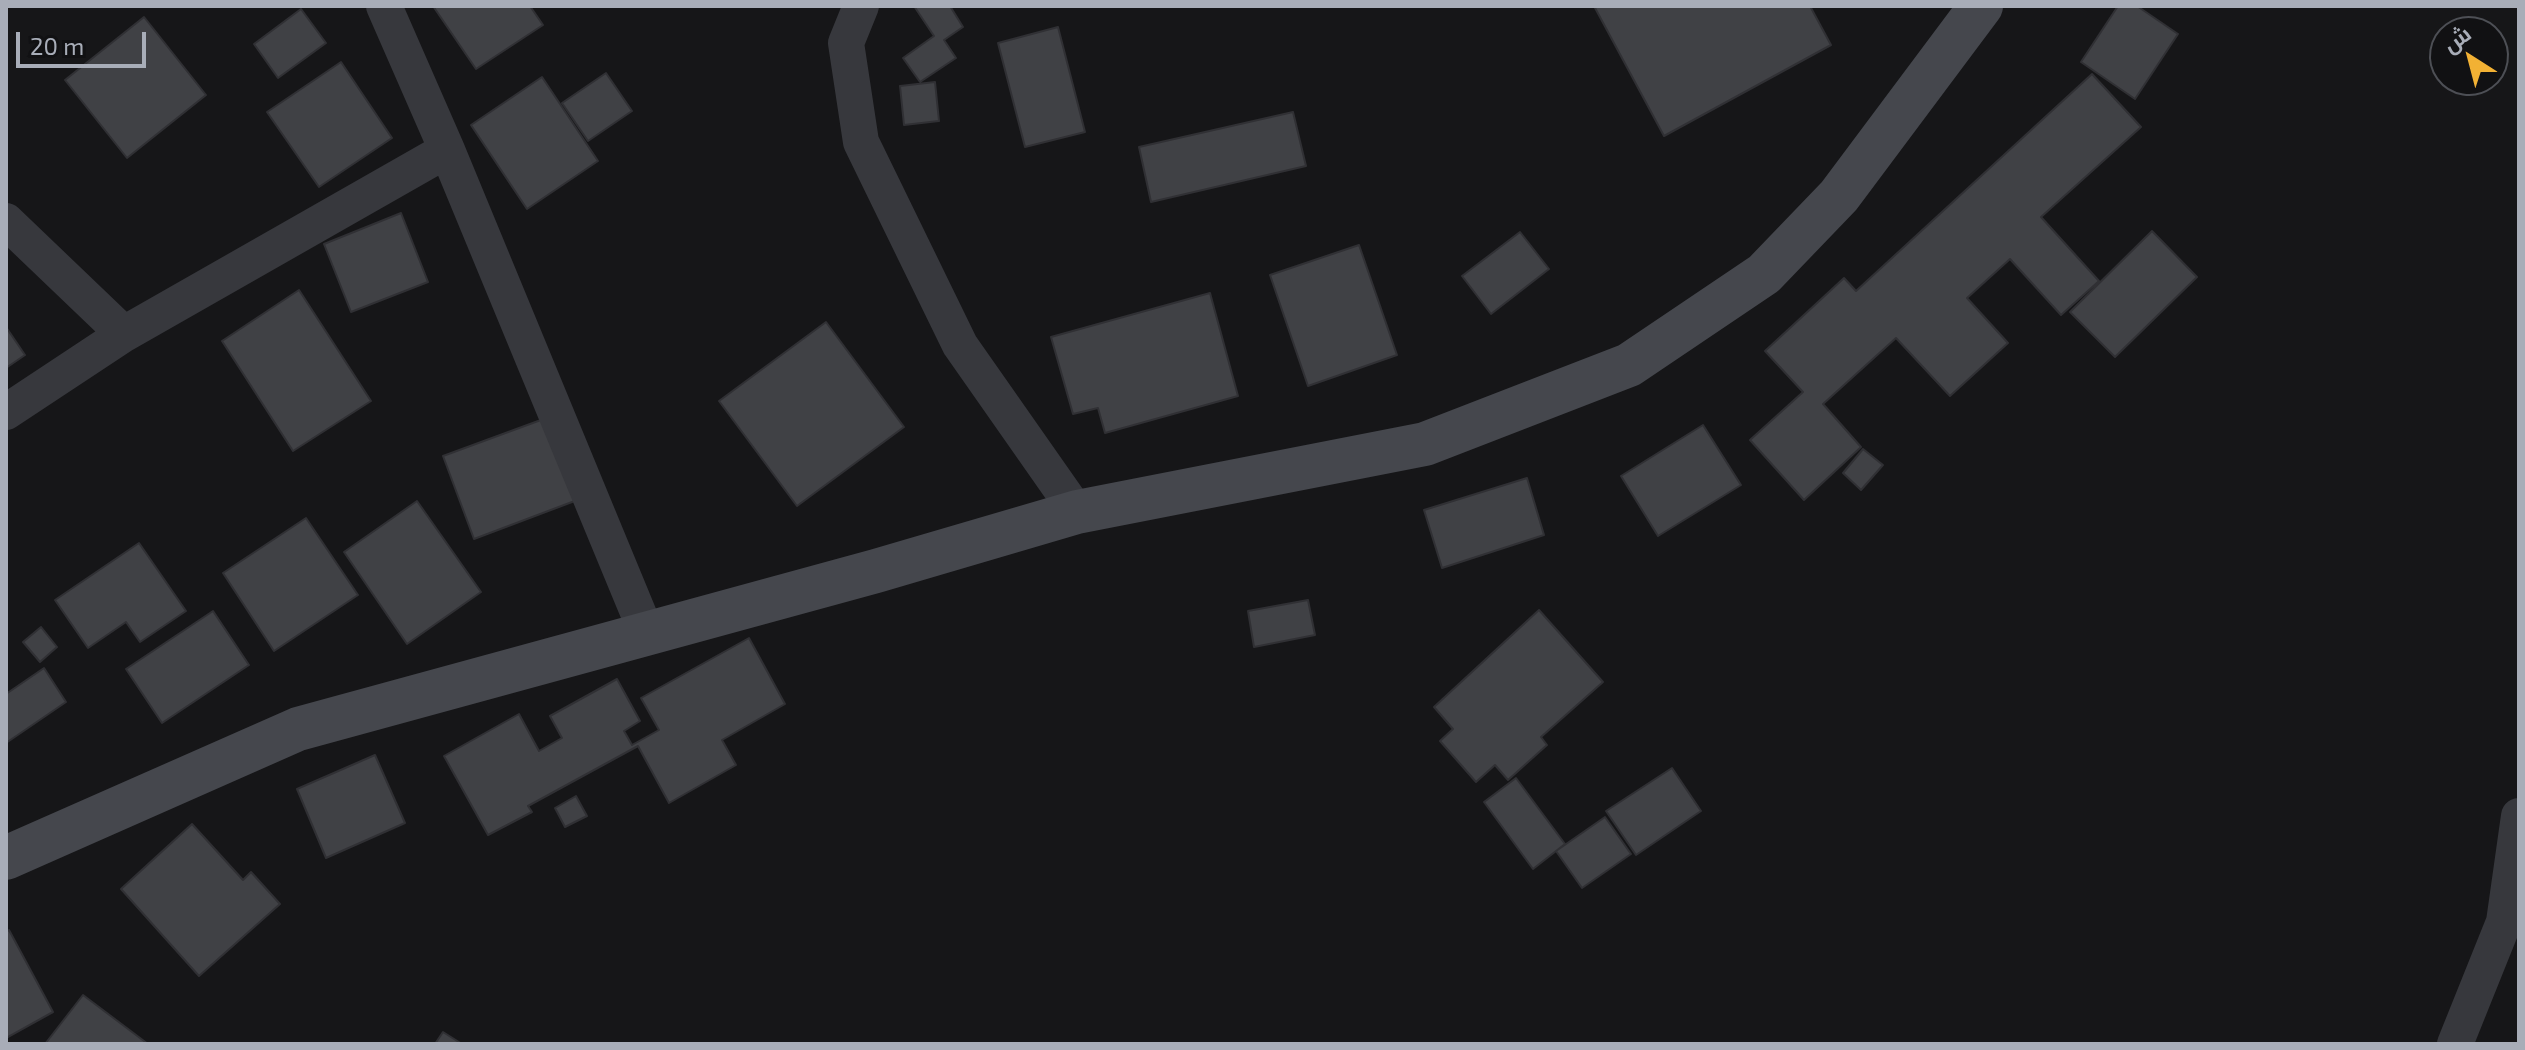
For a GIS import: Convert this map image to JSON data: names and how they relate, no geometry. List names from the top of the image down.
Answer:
{
  "scale_bar": "20 m",
  "north": "top left"
}
